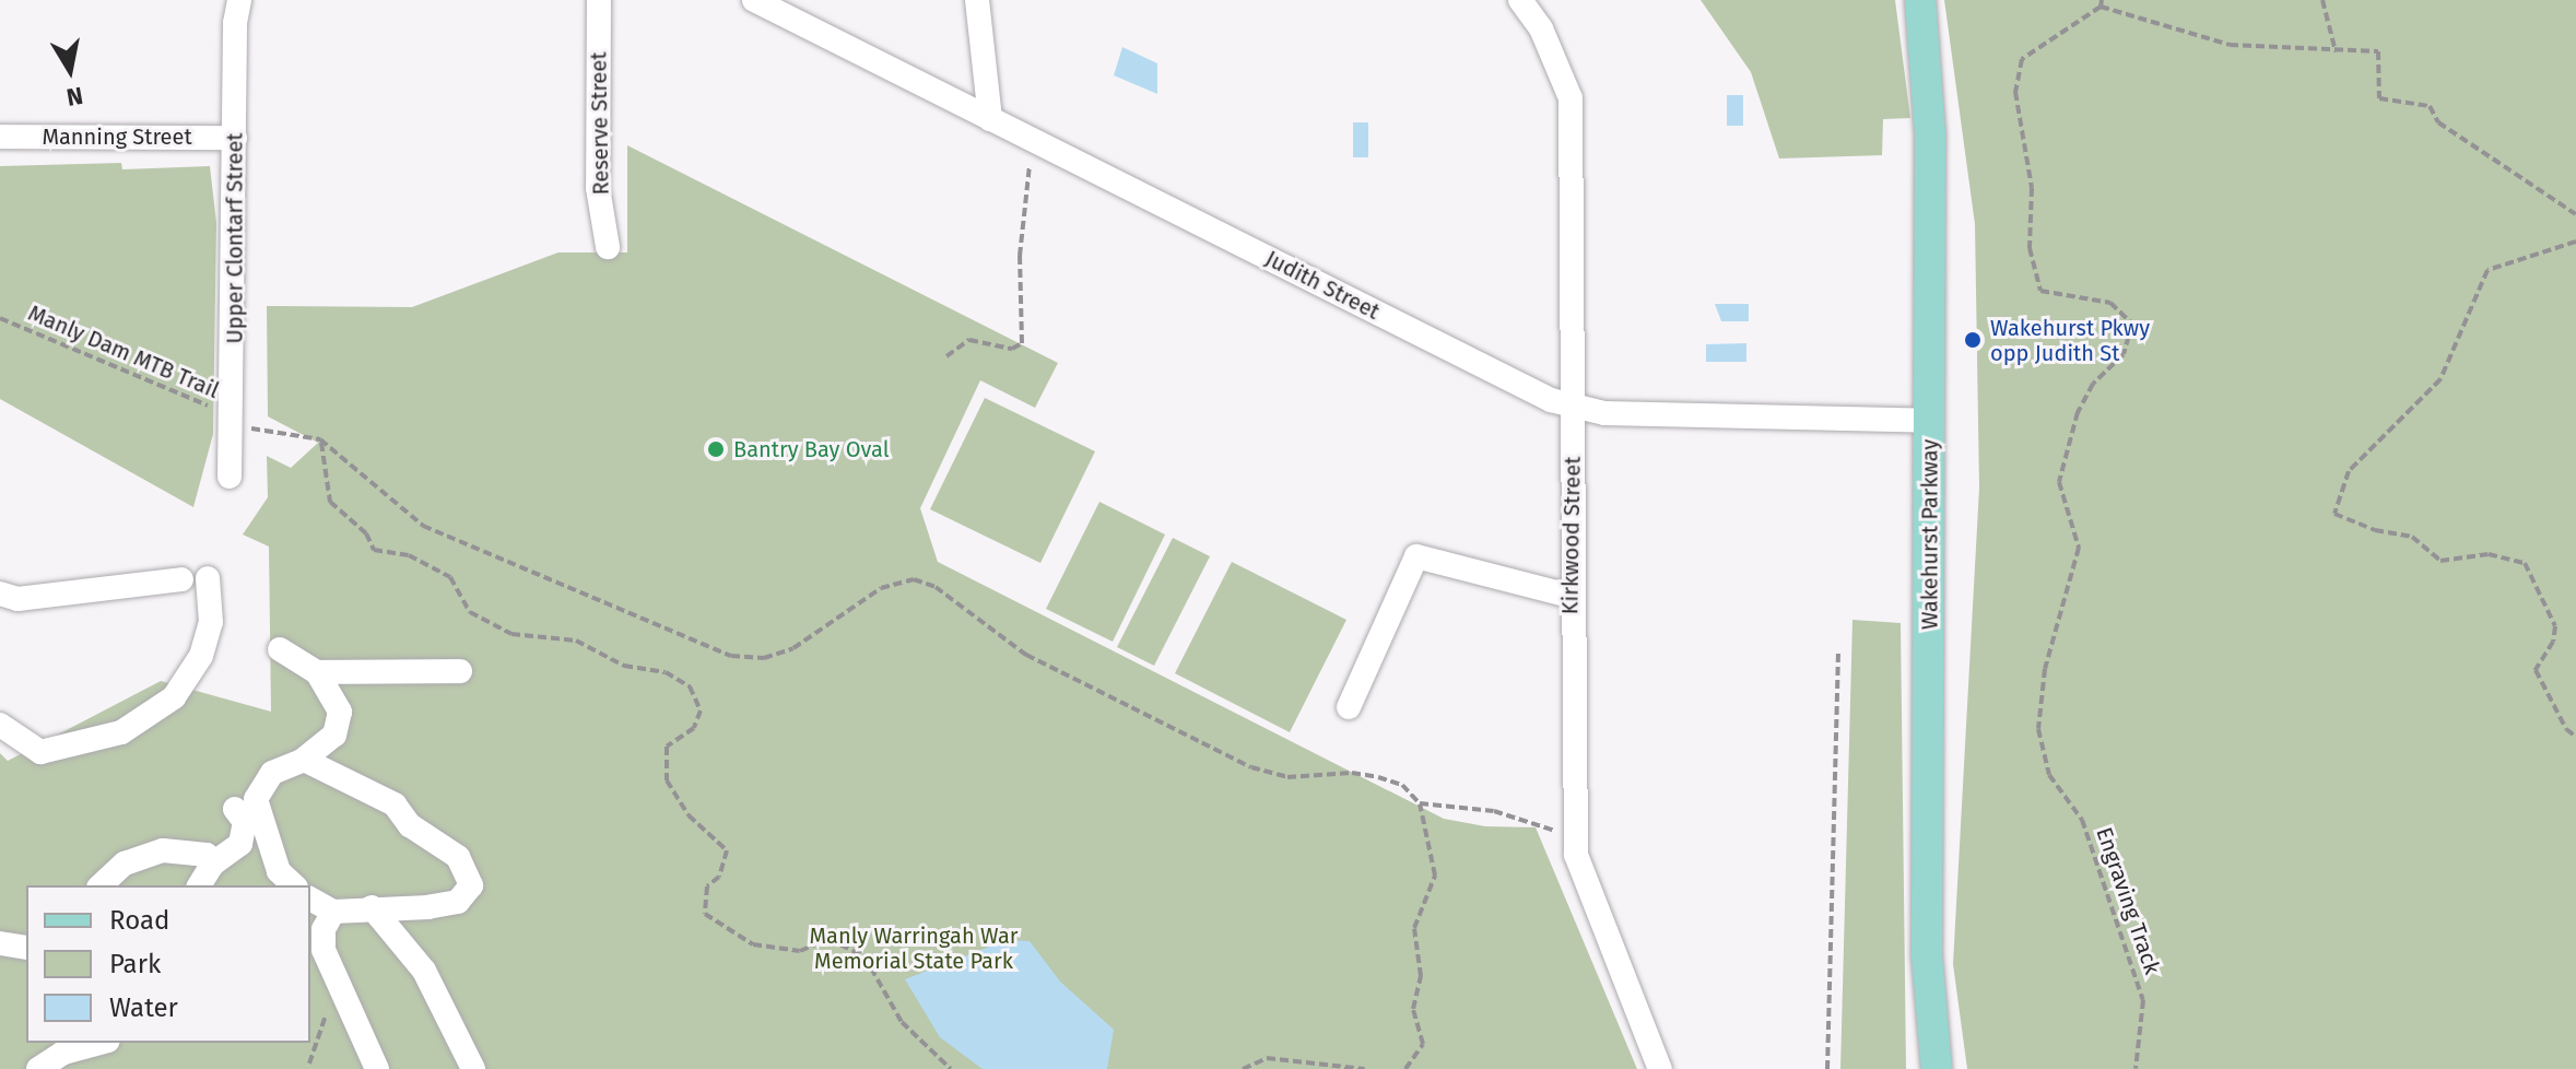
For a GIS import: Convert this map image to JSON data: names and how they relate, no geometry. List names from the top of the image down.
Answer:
{
  "streets": {
    "main road": ["Wakehurst Parkway"],
    "street": [
      "Reserve Street",
      "Manning Street",
      "Upper Clontarf Street",
      "Judith Street",
      "Kirkwood Street"
    ],
    "path": ["Manly Dam MTB Trail", "Engraving Track"]
  },
  "crossings": [
    ["Manning Street", "Upper Clontarf Street"],
    ["Upper Clontarf Street", "Manly Dam MTB Trail"],
    ["Judith Street", "Wakehurst Parkway"],
    ["Judith Street", "Kirkwood Street"]
  ],
  "parks": ["Manly Warringah War Memorial State Park"],
  "places": ["Wakehurst Pkwy opp Judith St", "Bantry Bay Oval"],
  "legend": ["Road", "Park", "Water"],
  "north": "bottom"
}
